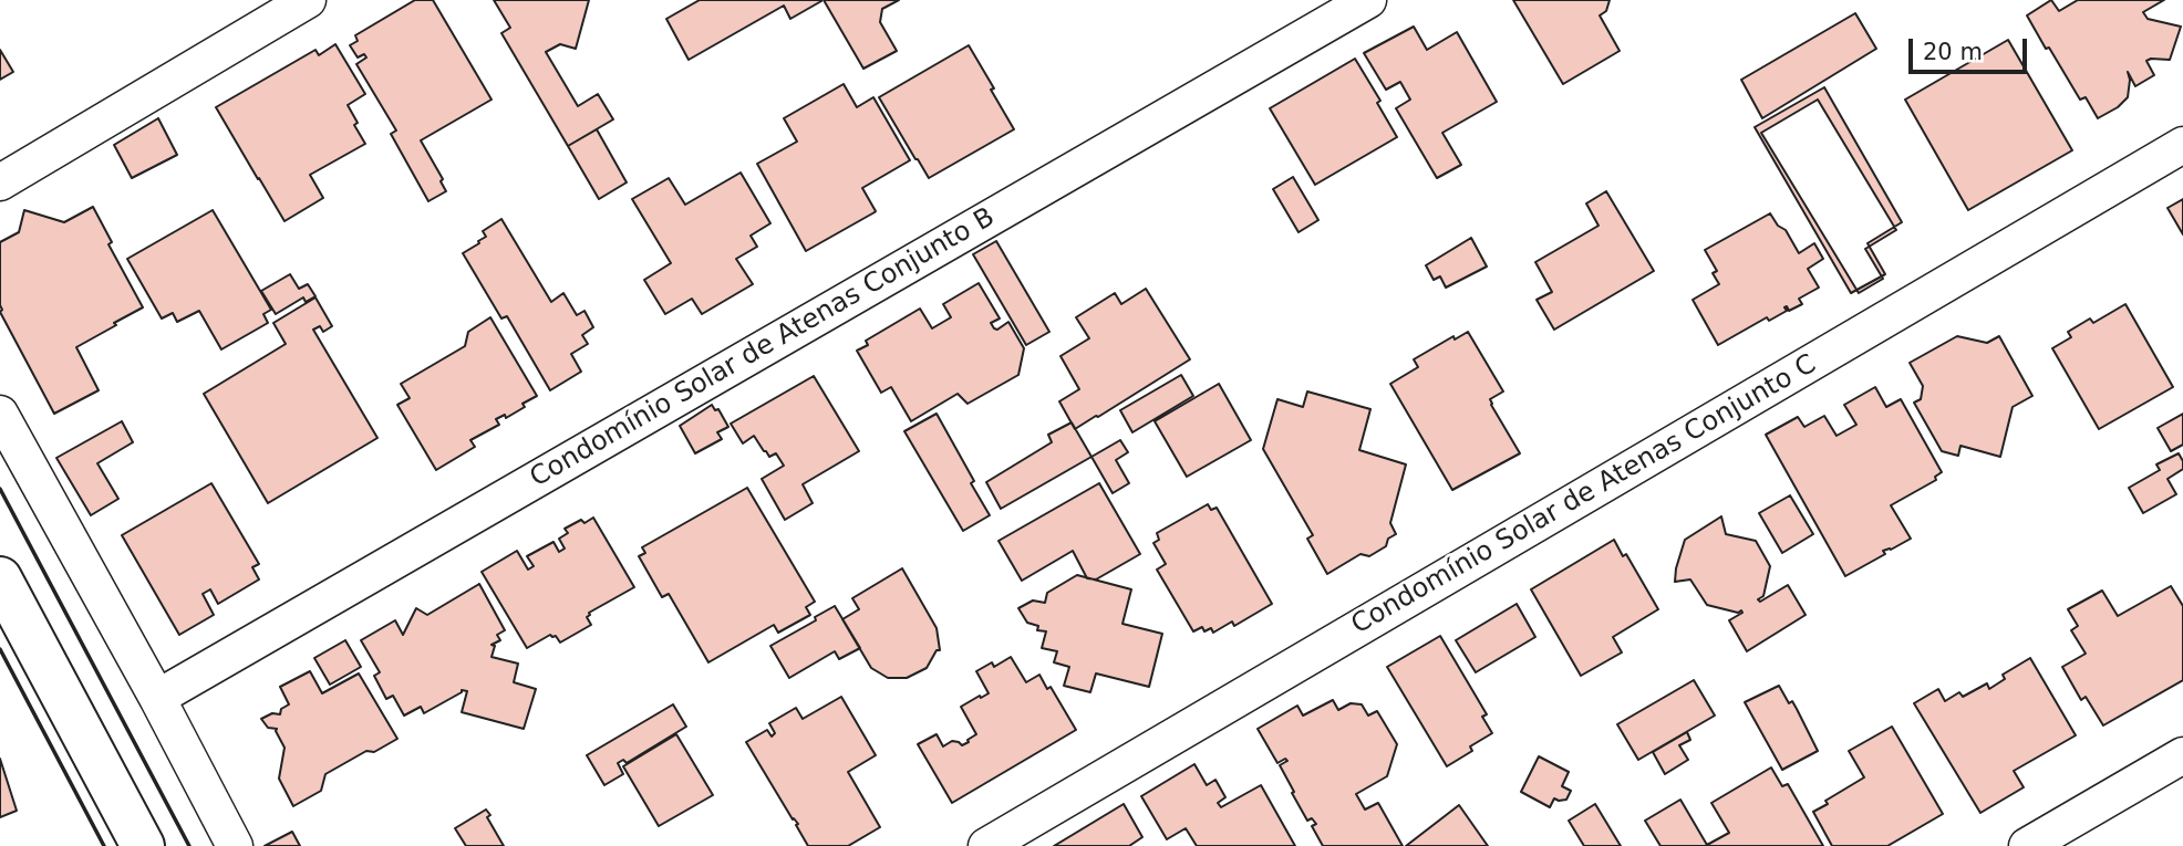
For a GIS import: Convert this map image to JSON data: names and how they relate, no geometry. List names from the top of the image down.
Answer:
{
  "streets": {
    "street": ["Condomínio Solar de Atenas Conjunto B", "Condomínio Solar de Atenas Conjunto C"]
  },
  "scale_bar": "20 m"
}
